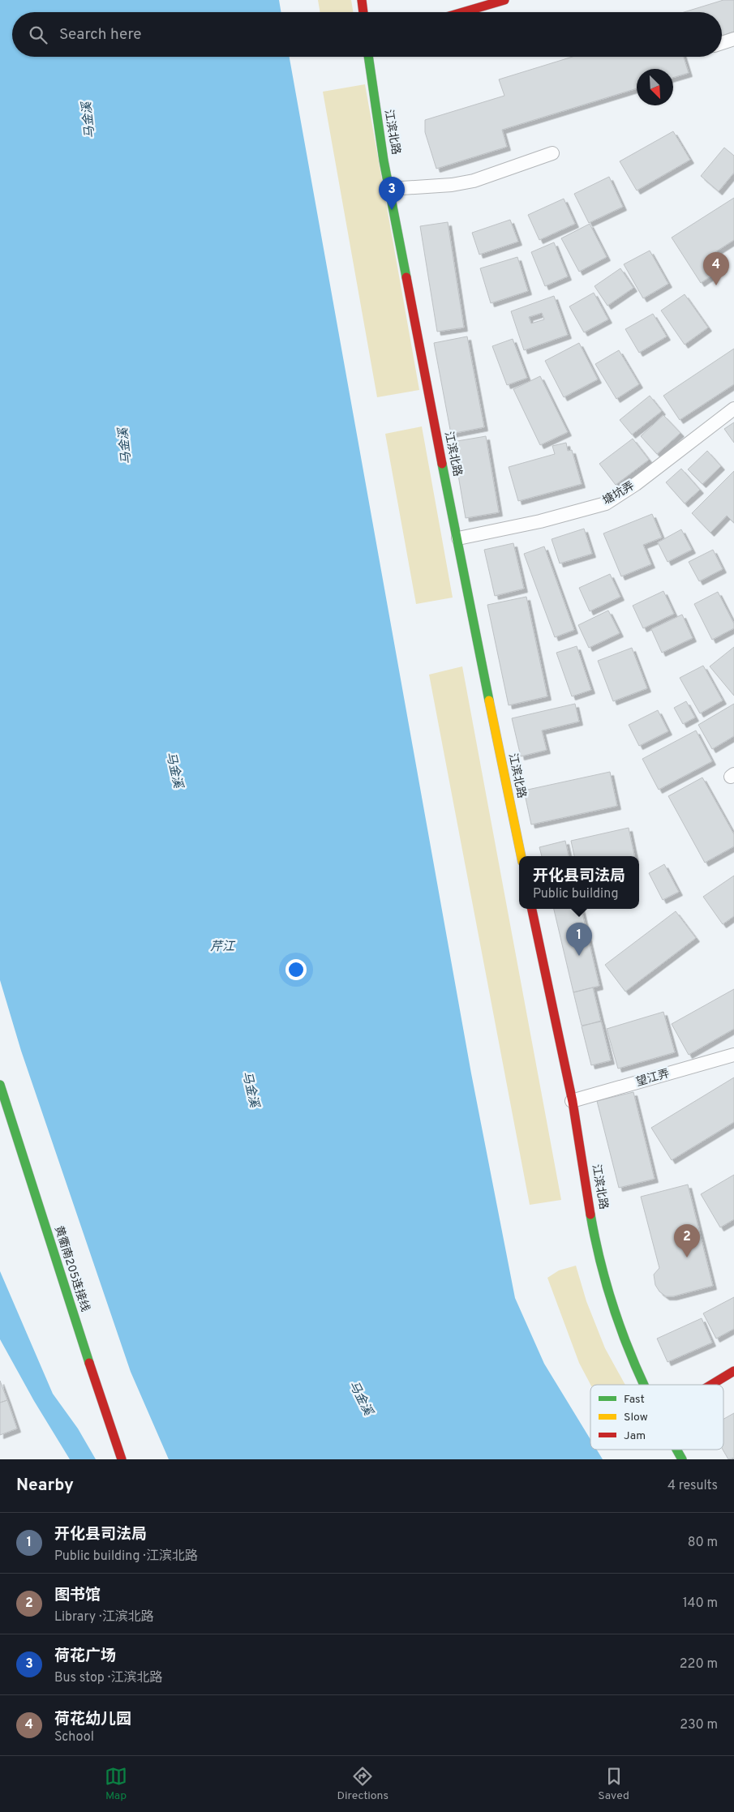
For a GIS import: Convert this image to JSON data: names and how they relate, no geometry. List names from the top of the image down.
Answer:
{
  "streets": {
    "main road": ["江滨北路", "黄衢南205连接线"],
    "lane": ["塘坑弄", "望江弄"]
  },
  "crossings": [
    ["江滨北路", "塘坑弄"],
    ["江滨北路", "望江弄"]
  ],
  "water": ["马金溪", "芹江"],
  "legend": ["Fast", "Slow", "Jam"],
  "north": "bottom right",
  "page": {
    "search": "Search here",
    "pins": [
      "3",
      "4",
      "1",
      "2"
    ],
    "popup": ["开化县司法局", "Public building"],
    "heading": ["Nearby", "4 results"],
    "list": [
      {
        "mark": "1",
        "name": "开化县司法局",
        "note": "Public building · 江滨北路",
        "value": "80 m"
      },
      {
        "mark": "2",
        "name": "图书馆",
        "note": "Library · 江滨北路",
        "value": "140 m"
      },
      {
        "mark": "3",
        "name": "荷花广场",
        "note": "Bus stop · 江滨北路",
        "value": "220 m"
      },
      {
        "mark": "4",
        "name": "荷花幼儿园",
        "note": "School",
        "value": "230 m"
      }
    ],
    "nav": ["Map", "Directions", "Saved"]
  }
}
